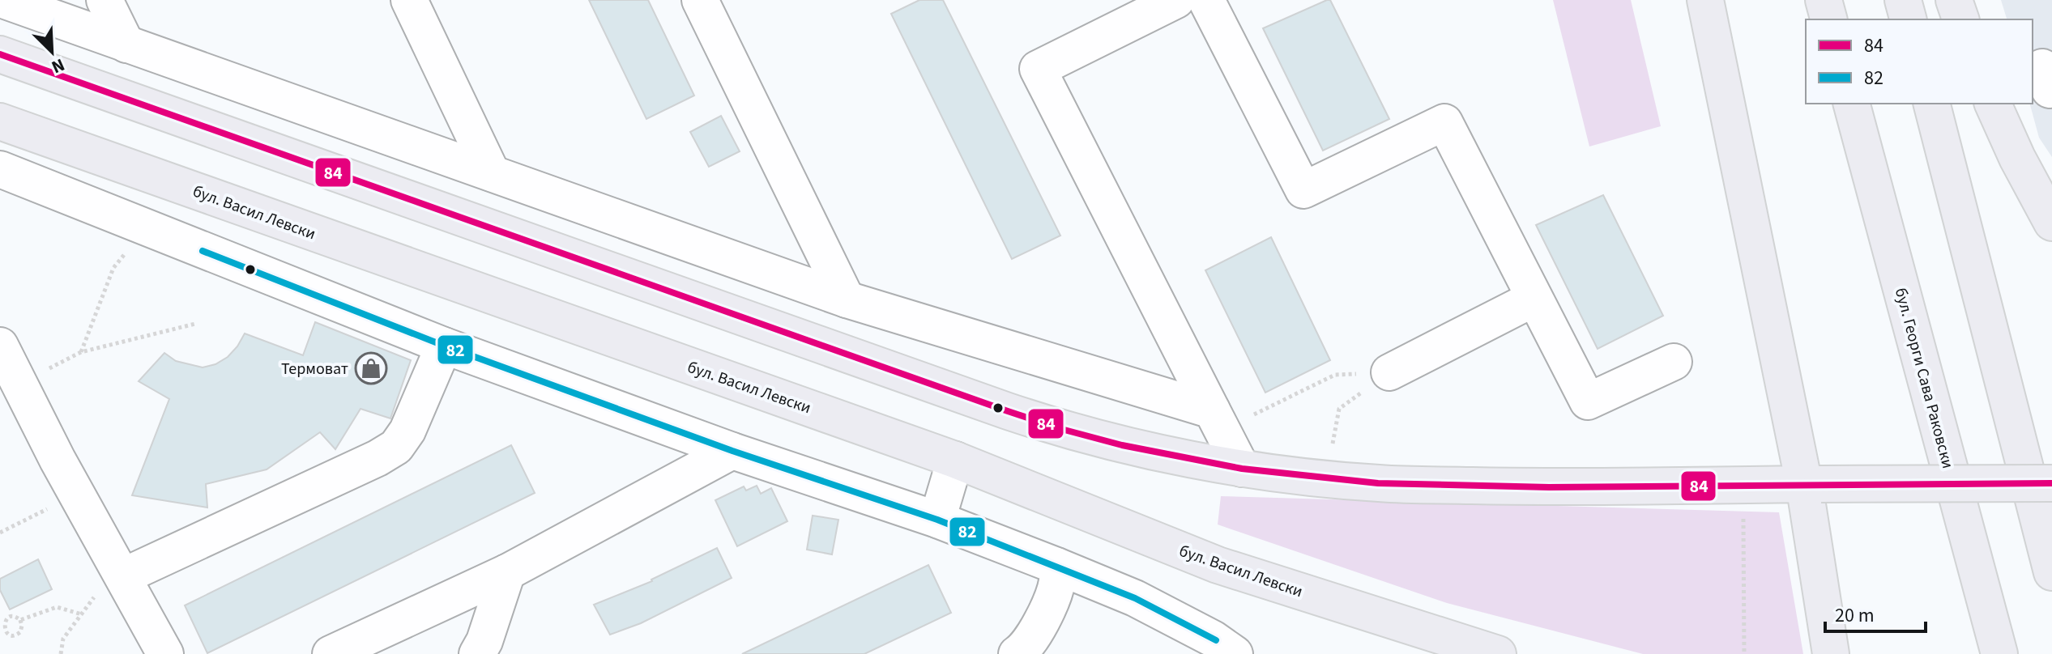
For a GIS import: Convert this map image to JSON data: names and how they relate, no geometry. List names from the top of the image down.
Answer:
{
  "streets": {
    "main road": ["бул. Васил Левски", "бул. Георги Сава Раковски"]
  },
  "places": {
    "shop": ["Термоват"]
  },
  "lines": ["transit line 84", "transit line 82"],
  "legend": ["84", "82"],
  "scale_bar": "20 m",
  "north": "bottom right"
}
